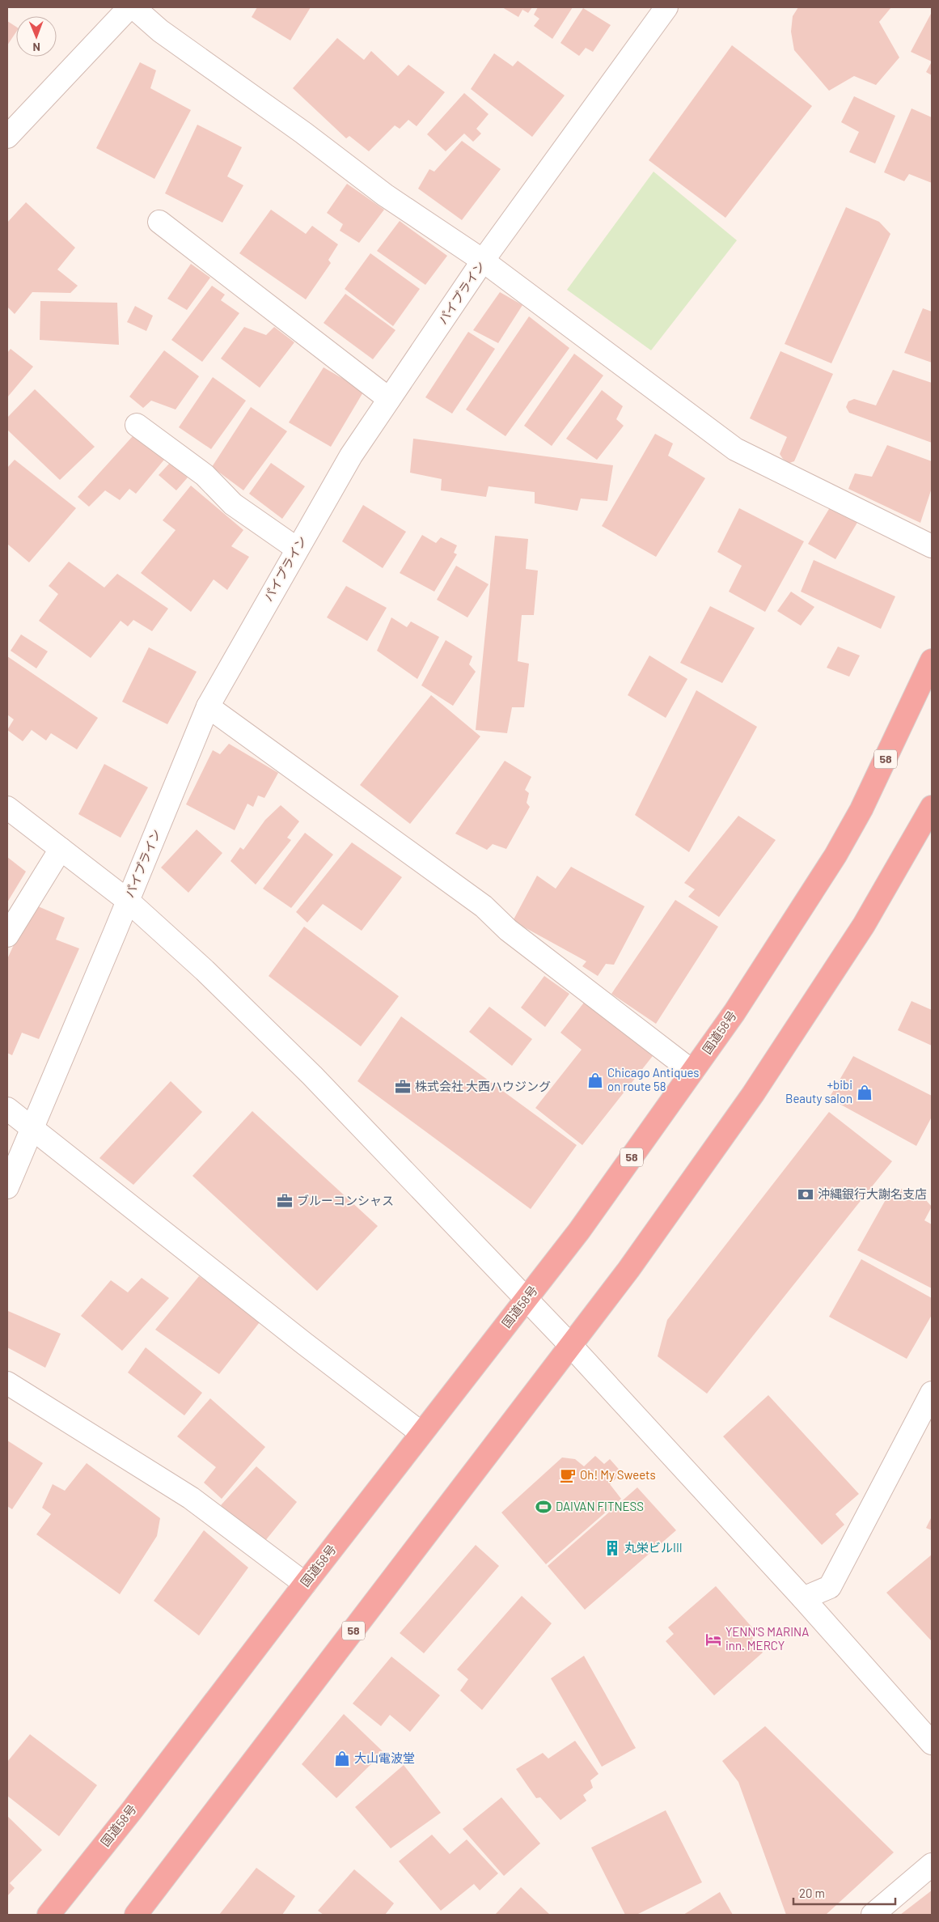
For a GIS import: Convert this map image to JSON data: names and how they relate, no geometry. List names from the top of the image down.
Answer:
{
  "streets": {
    "highway": ["58", "国道58号"],
    "street": ["パイプライン"]
  },
  "places": {
    "shop": ["Chicago Antiques on route 58", "+bibi Beauty salon", "大山電波堂"],
    "office": ["株式会社 大西ハウジング", "ブルーコンシャス"],
    "bank": ["沖縄銀行大謝名支店"],
    "cafe": ["Oh! My Sweets"],
    "sports": ["DAIVAN FITNESS"],
    "building": ["丸栄ビルIII"],
    "hotel": ["YENN'S MARINA inn. MERCY"]
  },
  "scale_bar": "20 m",
  "north": "bottom"
}
